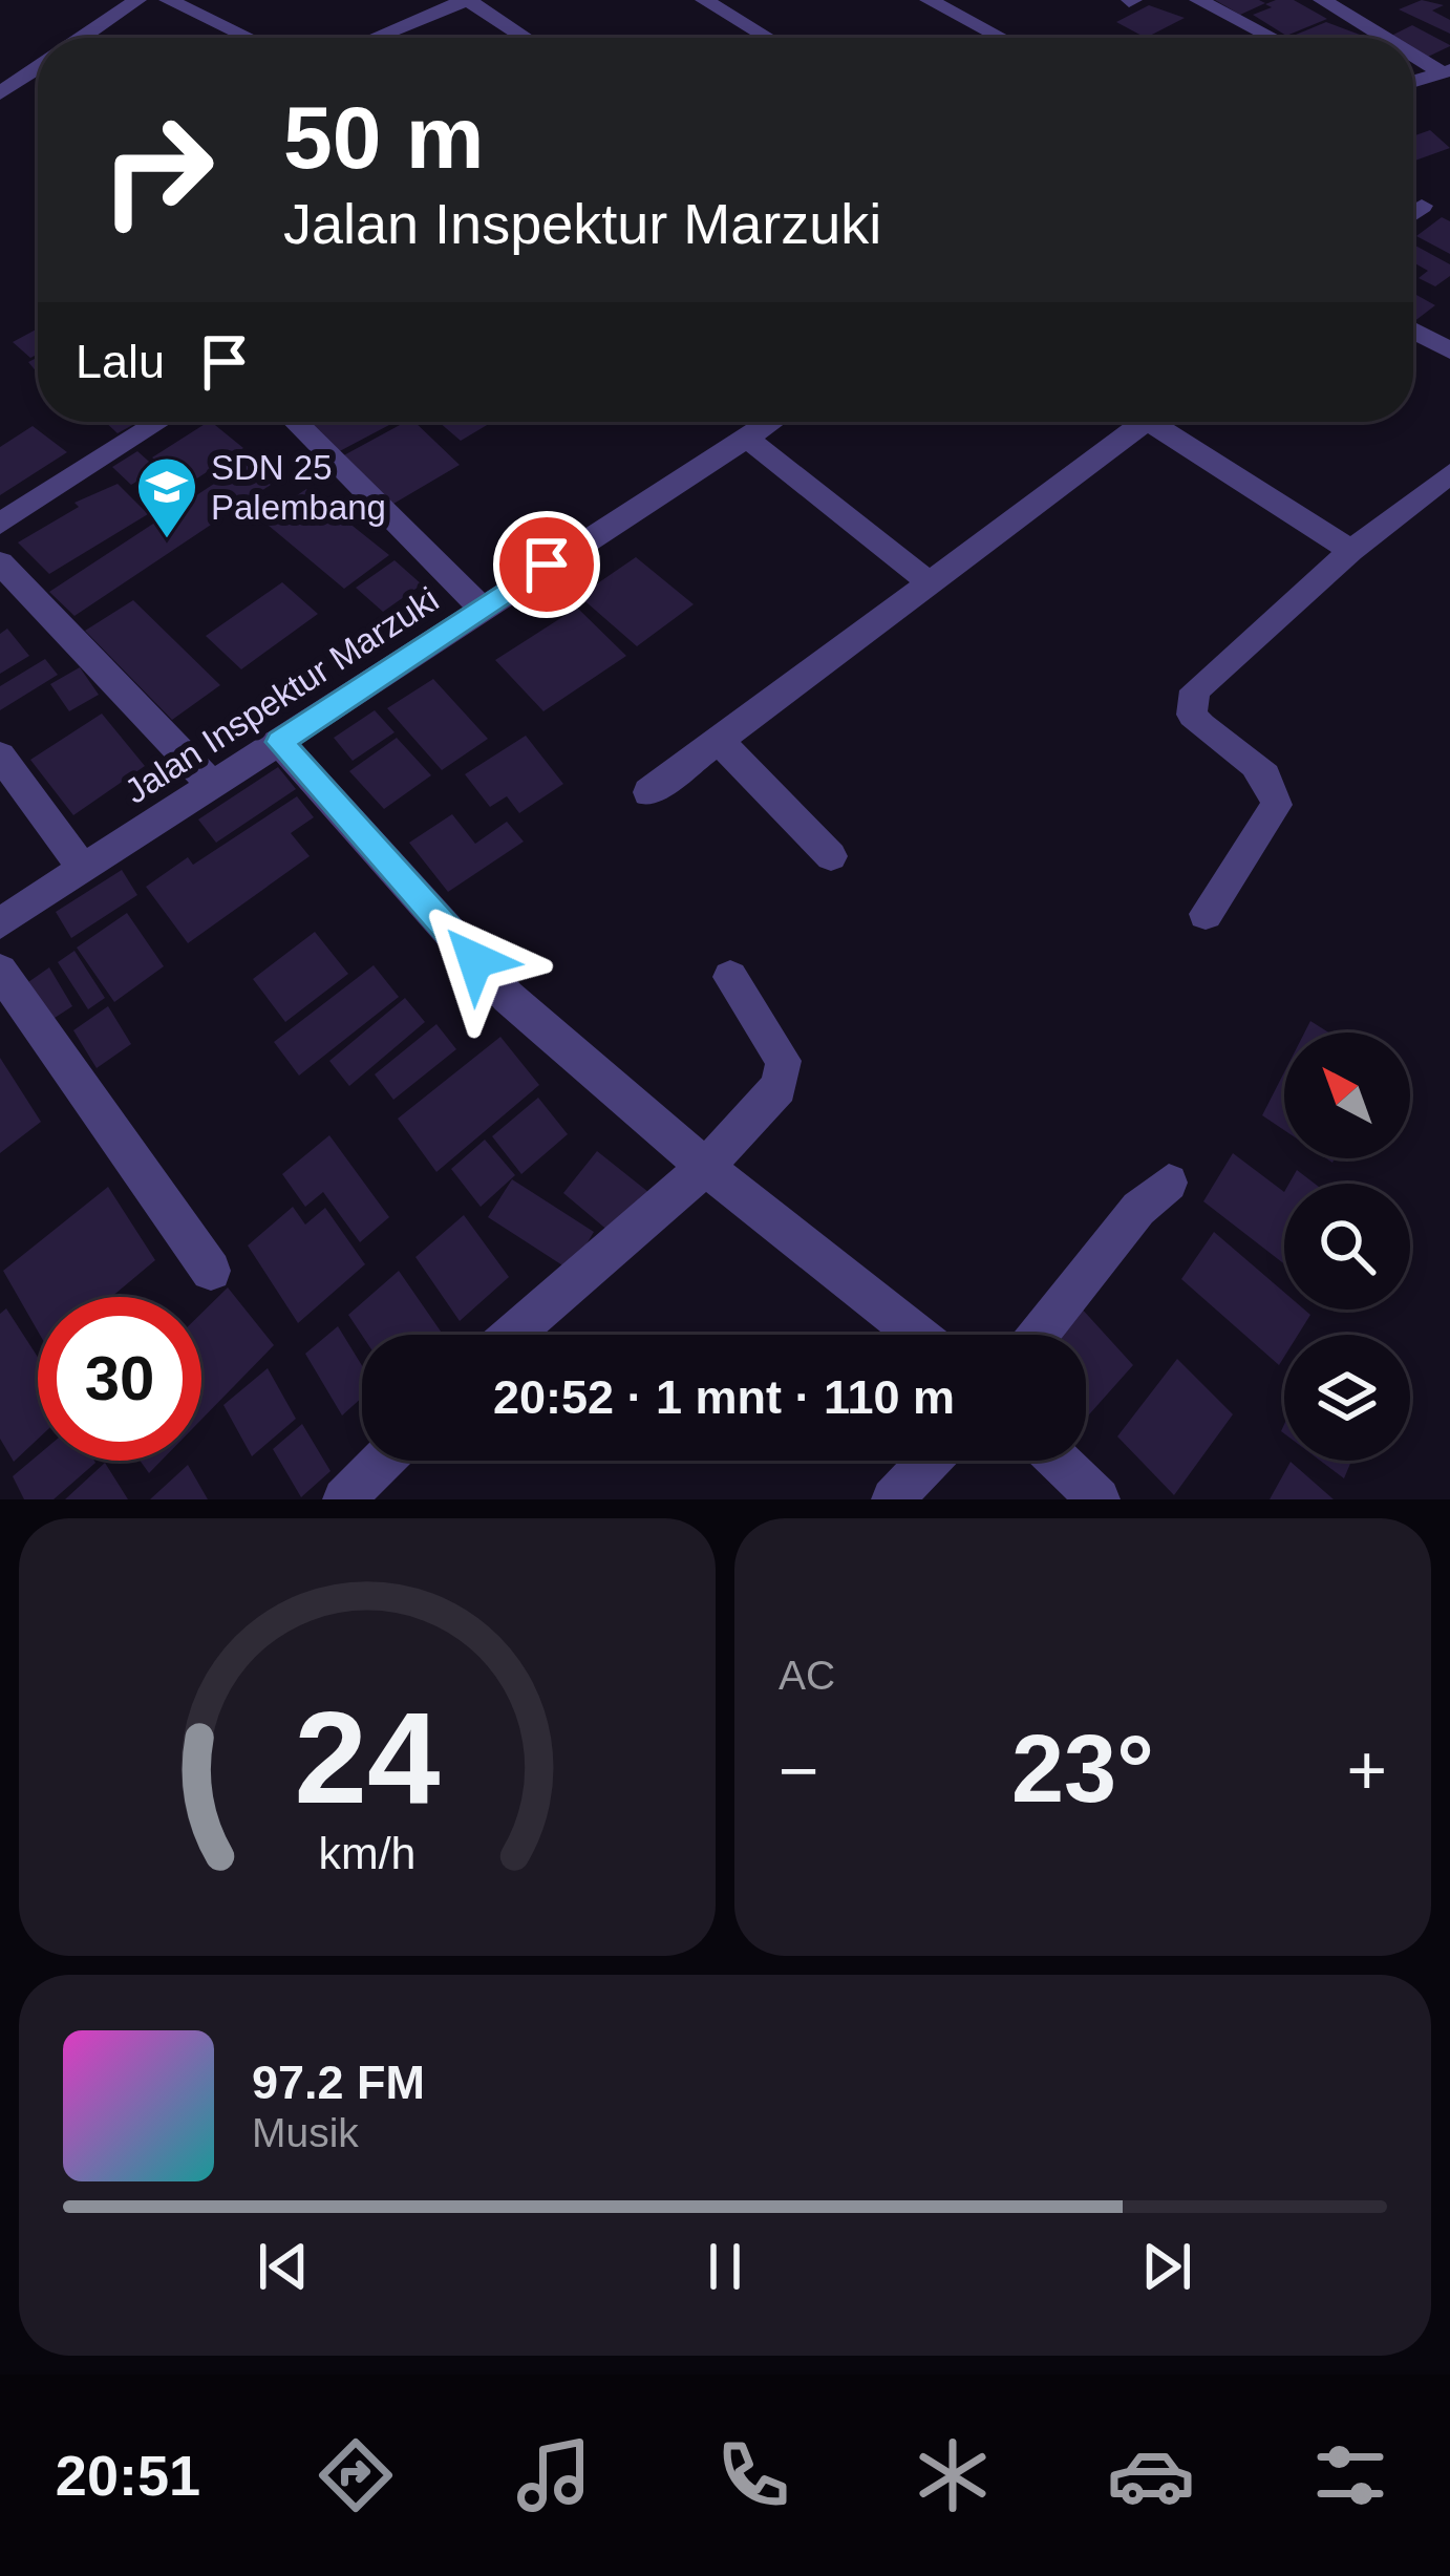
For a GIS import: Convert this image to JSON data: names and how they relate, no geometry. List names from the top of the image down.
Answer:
{
  "streets": {
    "street": ["Jalan Inspektur Marzuki"]
  },
  "places": {
    "school or university": ["SDN 25 Palembang"]
  },
  "north": "top left",
  "page": {
    "turn": ["50 m", "Jalan Inspektur Marzuki"],
    "then": "Lalu",
    "limit": "30",
    "trip": "20:52 · 1 mnt · 110 m",
    "tile": "AC",
    "heat": ["−", "23°", "+"],
    "song": ["97.2 FM", "Musik"],
    "tabs": "20:51",
    "gauge": ["24", "km/h"]
  }
}
